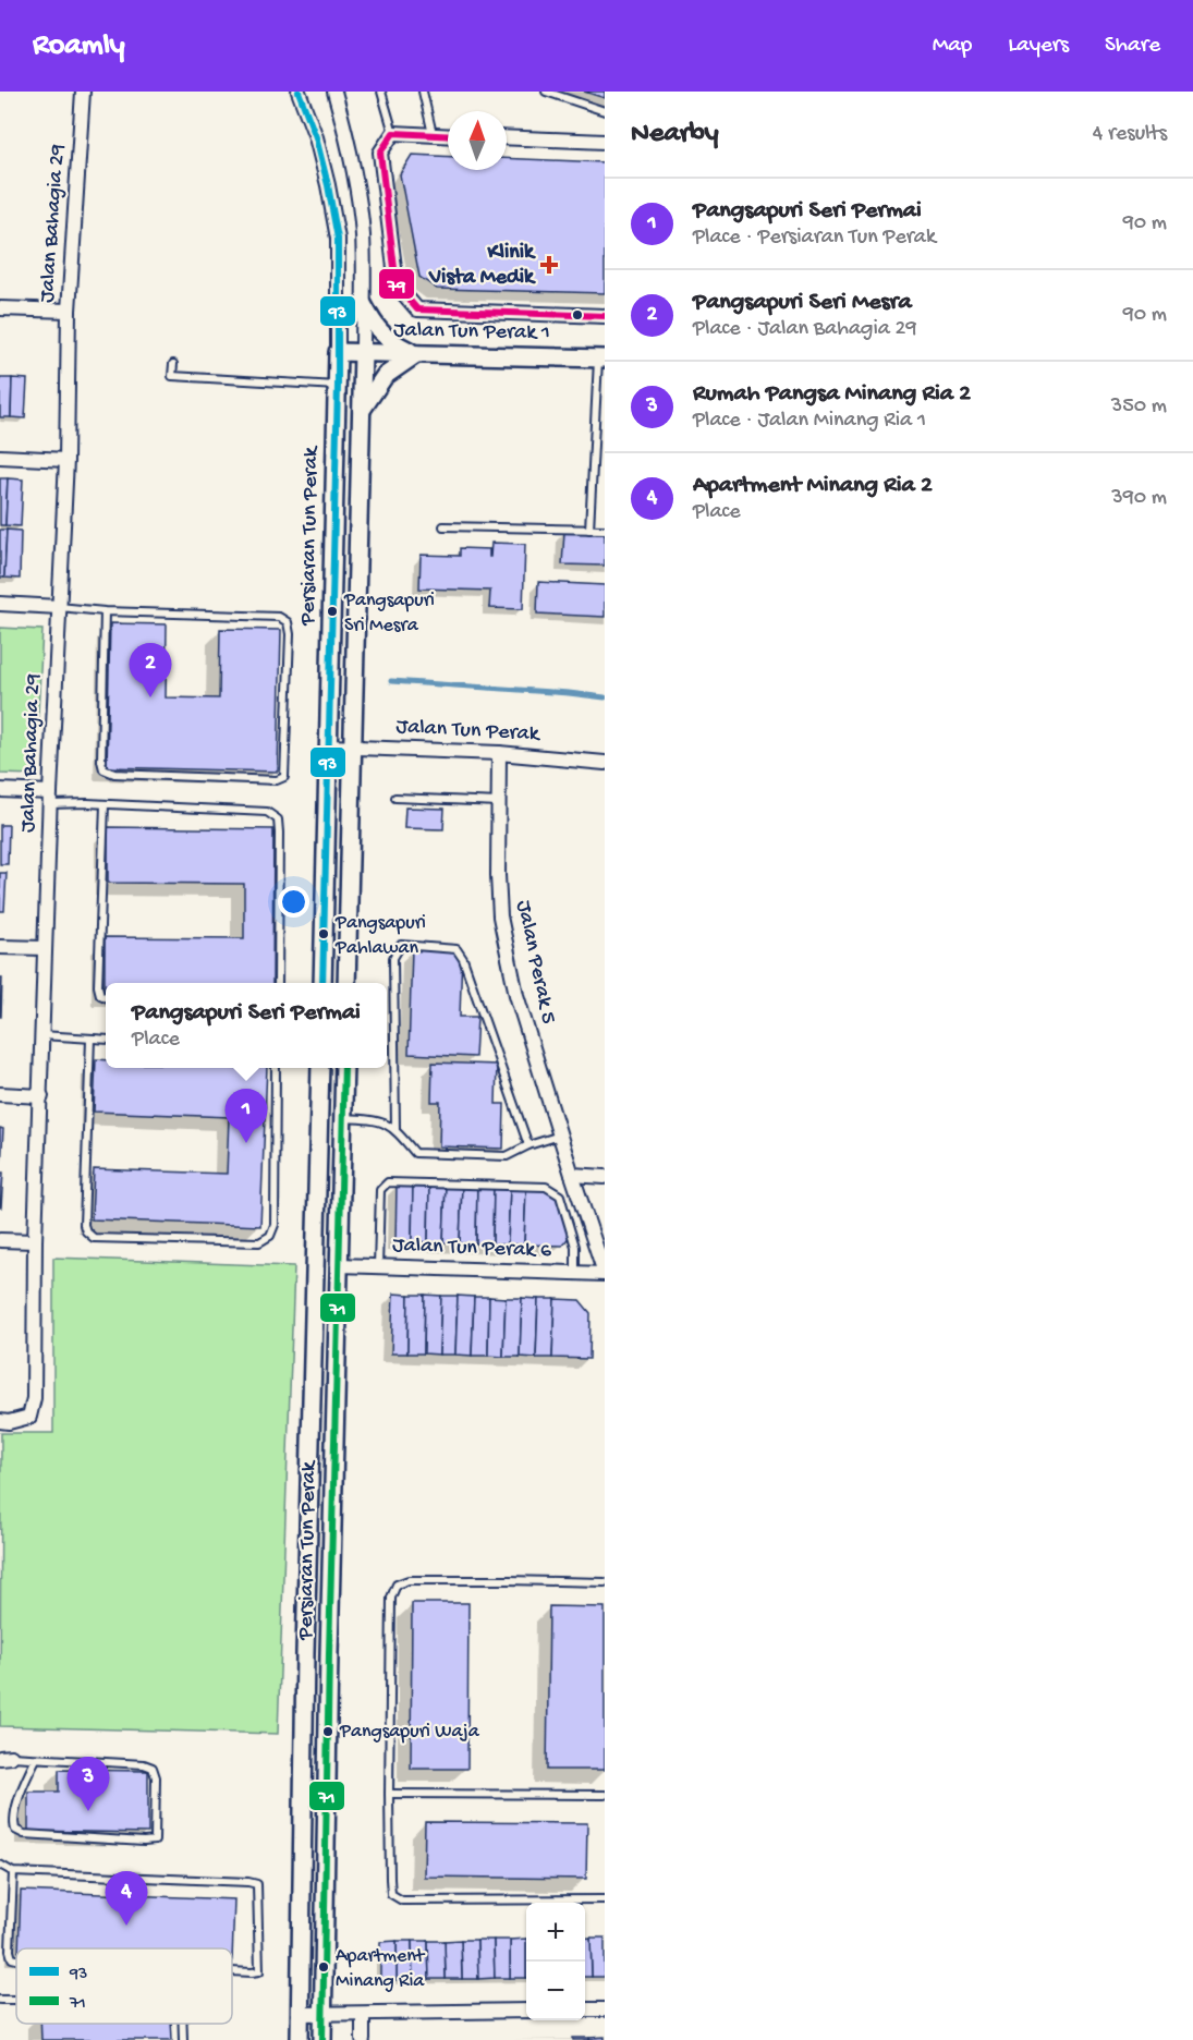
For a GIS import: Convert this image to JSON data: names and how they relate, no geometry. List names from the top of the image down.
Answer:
{
  "streets": {
    "street": [
      "Jalan Bahagia 29",
      "Jalan Tun Perak 1",
      "Persiaran Tun Perak",
      "Jalan Tun Perak",
      "Jalan Perak 5",
      "Jalan Tun Perak 6"
    ]
  },
  "crossings": [
    ["Jalan Tun Perak 1", "Persiaran Tun Perak"],
    ["Persiaran Tun Perak", "Jalan Tun Perak"],
    ["Persiaran Tun Perak", "Jalan Tun Perak 6"],
    ["Jalan Tun Perak", "Jalan Perak 5"],
    ["Jalan Perak 5", "Jalan Tun Perak 6"]
  ],
  "places": {
    "health": ["Klinik Vista Medik"],
    "other": [
      "Pangsapuri Sri Mesra",
      "Pangsapuri Pahlawan",
      "Pangsapuri Waja",
      "Apartment Minang Ria"
    ]
  },
  "lines": ["transit line 93", "transit line 79", "transit line 71"],
  "legend": ["93", "71"],
  "north": "top",
  "page": {
    "header": "Roamly",
    "nav": ["Map", "Layers", "Share"],
    "heading": ["Nearby", "4 results"],
    "list": [
      {
        "mark": "1",
        "name": "Pangsapuri Seri Permai",
        "note": "Place · Persiaran Tun Perak",
        "value": "90 m"
      },
      {
        "mark": "2",
        "name": "Pangsapuri Seri Mesra",
        "note": "Place · Jalan Bahagia 29",
        "value": "90 m"
      },
      {
        "mark": "3",
        "name": "Rumah Pangsa Minang Ria 2",
        "note": "Place · Jalan Minang Ria 1",
        "value": "350 m"
      },
      {
        "mark": "4",
        "name": "Apartment Minang Ria 2",
        "note": "Place",
        "value": "390 m"
      }
    ],
    "pins": [
      "2",
      "1",
      "3",
      "4"
    ],
    "popup": ["Pangsapuri Seri Permai", "Place"],
    "map_buttons": ["+", "−"]
  }
}
